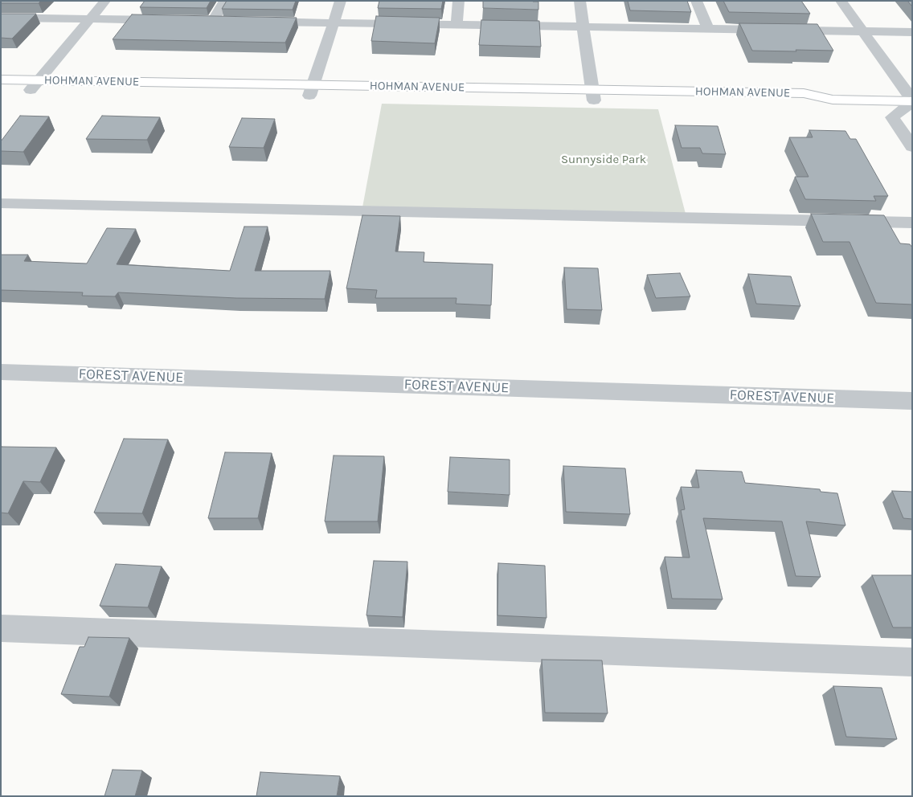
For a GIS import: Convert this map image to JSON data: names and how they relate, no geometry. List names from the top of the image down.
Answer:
{
  "streets": {
    "main road": ["HOHMAN AVENUE"],
    "street": ["FOREST AVENUE"]
  },
  "parks": ["Sunnyside Park"]
}
